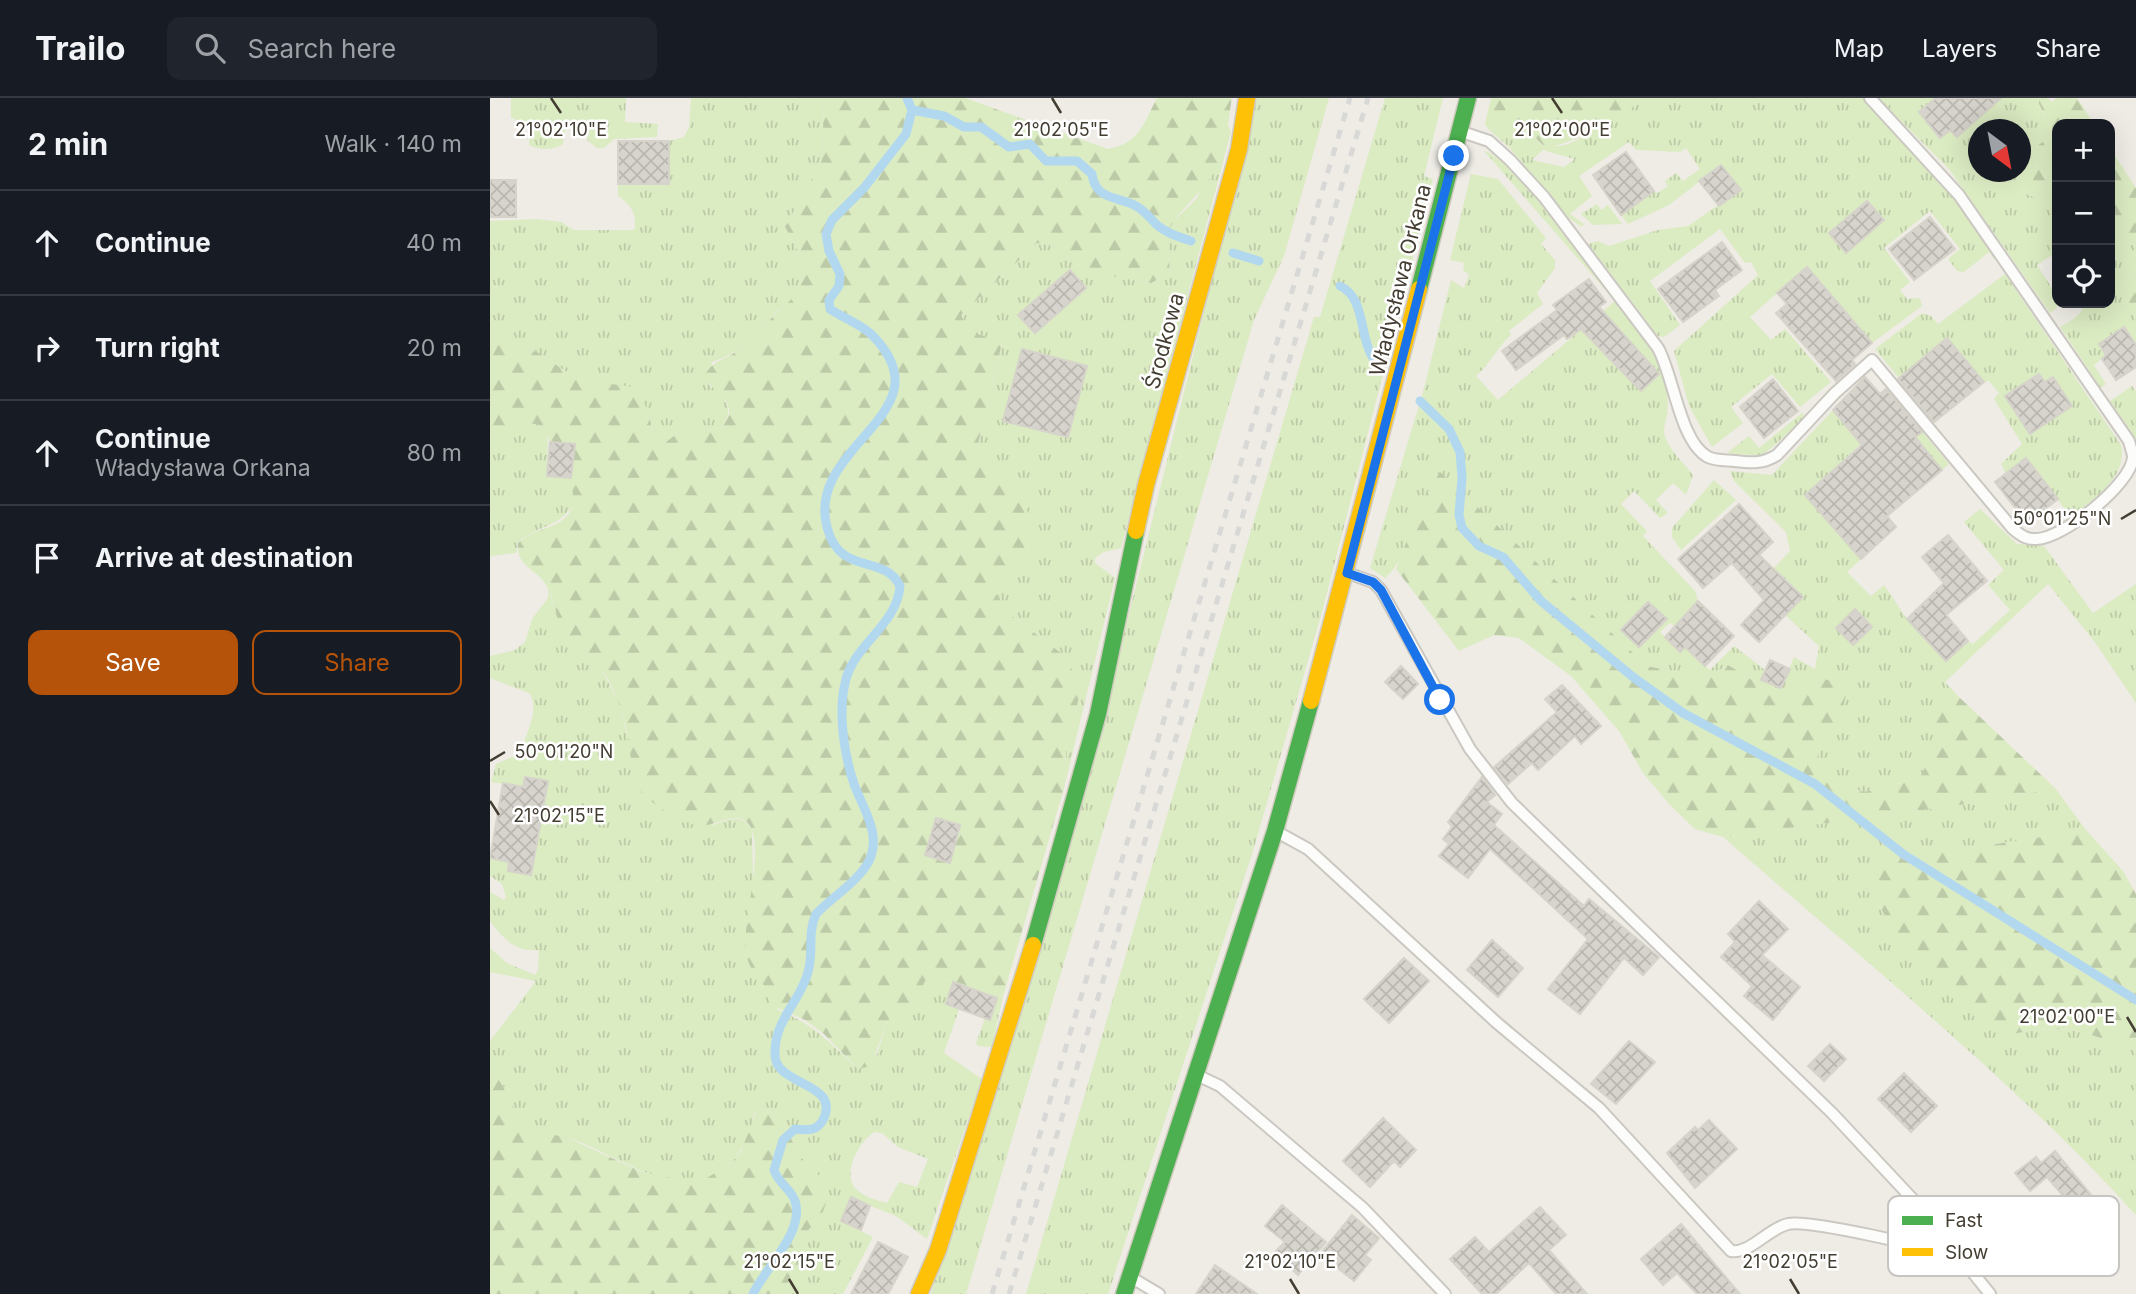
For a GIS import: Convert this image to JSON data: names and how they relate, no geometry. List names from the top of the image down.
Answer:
{
  "streets": {
    "street": ["Władysława Orkana", "Środkowa"]
  },
  "legend": ["Fast", "Slow"],
  "north": "bottom right",
  "page": {
    "header": "Trailo",
    "search": "Search here",
    "nav": ["Map", "Layers", "Share"],
    "heading": ["2 min", "Walk · 140 m"],
    "map_buttons": ["+", "−"],
    "list": [
      ["Continue", "40 m"],
      ["Turn right", "20 m"],
      ["Continue", "Władysława Orkana", "80 m"],
      "Arrive at destination"
    ],
    "buttons": ["Save", "Share"]
  },
  "coordinates": [
    "21°02'10\"E",
    "21°02'05\"E",
    "21°02'00\"E",
    "50°01'25\"N",
    "50°01'20\"N",
    "21°02'15\"E"
  ]
}
